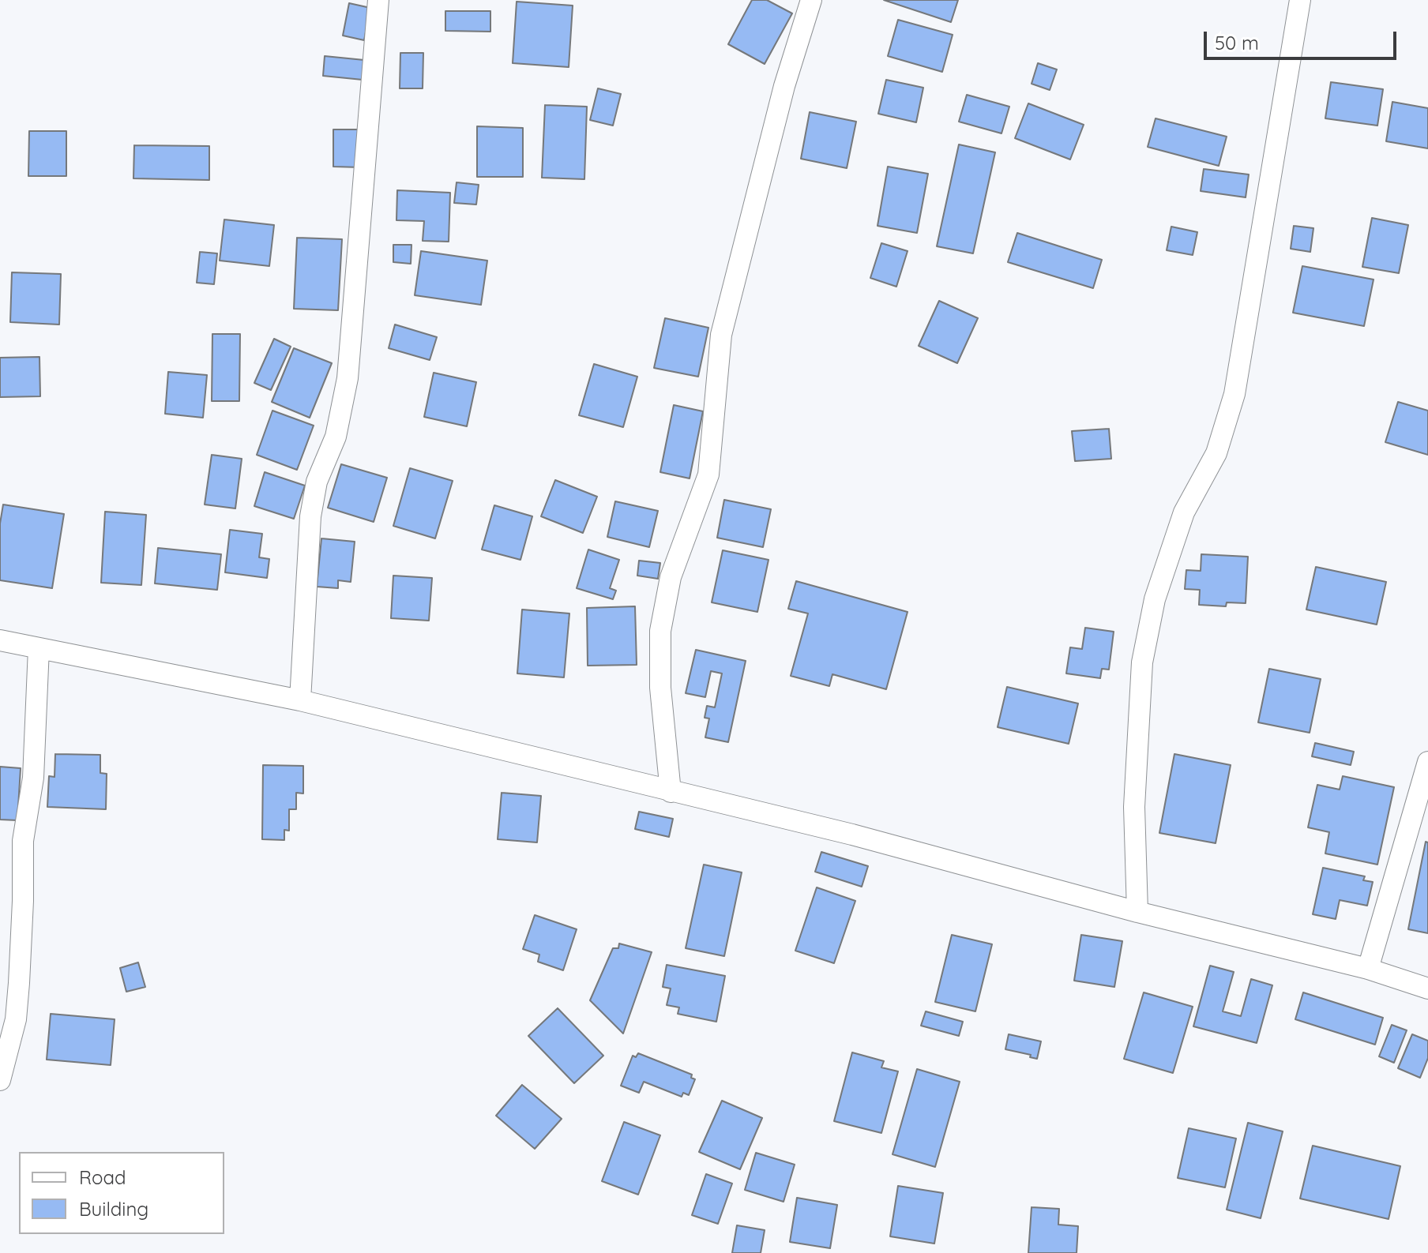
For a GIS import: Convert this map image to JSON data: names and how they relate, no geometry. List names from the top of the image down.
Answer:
{
  "legend": ["Road", "Building"],
  "scale_bar": "50 m"
}
